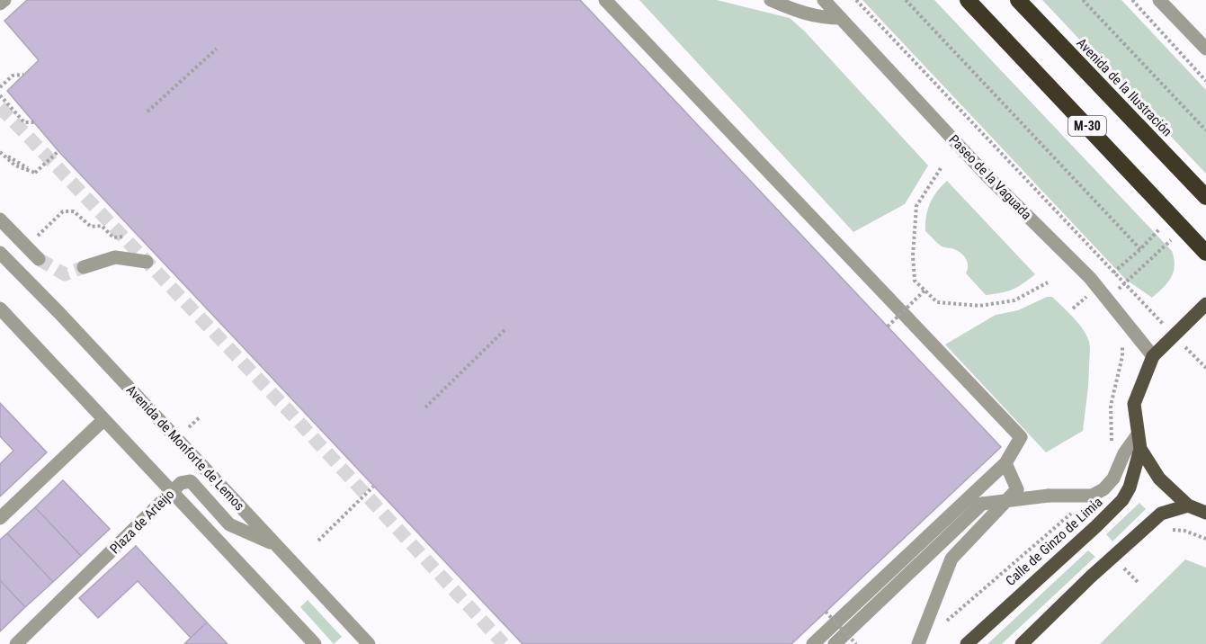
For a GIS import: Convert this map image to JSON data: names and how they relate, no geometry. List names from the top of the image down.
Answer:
{
  "streets": {
    "highway": ["Avenida de la Ilustración", "M-30"],
    "main road": ["Calle de Ginzo de Limia"],
    "street": ["Paseo de la Vaguada", "Avenida de Monforte de Lemos", "Plaza de Arteijo"]
  },
  "crossings": [
    ["Avenida de Monforte de Lemos", "Plaza de Arteijo"]
  ]
}
